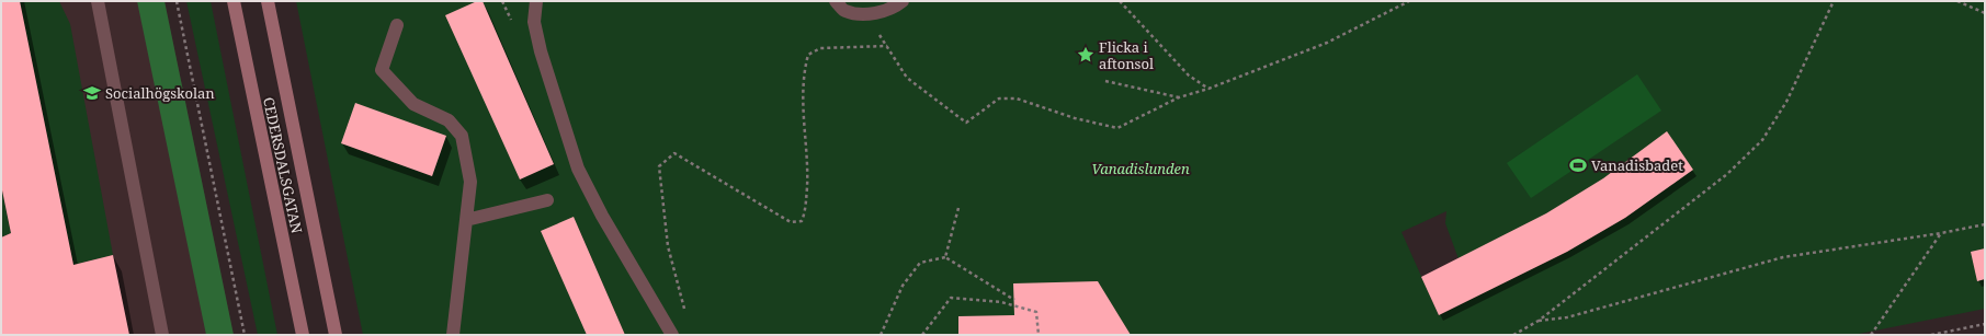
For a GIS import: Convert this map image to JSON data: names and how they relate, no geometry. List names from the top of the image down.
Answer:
{
  "streets": {
    "main road": ["CEDERSDALSGATAN"]
  },
  "parks": ["Vanadislunden"],
  "places": {
    "place": ["Flicka i aftonsol"],
    "school or university": ["Socialhögskolan"],
    "sports": ["Vanadisbadet"]
  }
}
